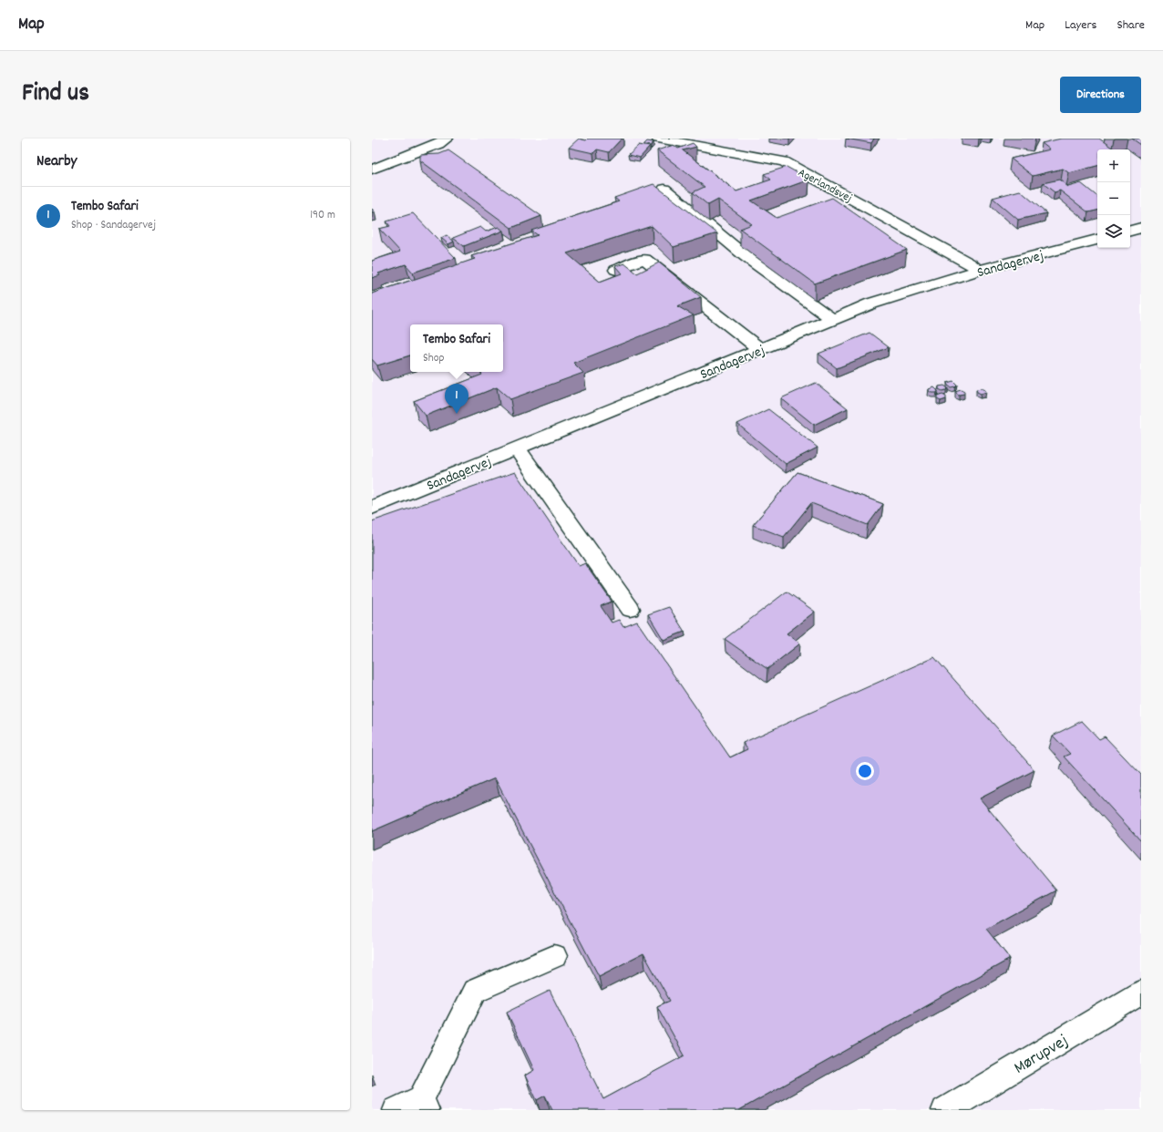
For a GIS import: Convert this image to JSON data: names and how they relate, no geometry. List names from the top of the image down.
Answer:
{
  "streets": {
    "street": ["Agerlandsvej", "Sandagervej", "Mørupvej"]
  },
  "crossings": [
    ["Agerlandsvej", "Sandagervej"]
  ],
  "page": {
    "header": "Map",
    "nav": ["Map", "Layers", "Share"],
    "title": "Find us",
    "buttons": "Directions",
    "heading": "Nearby",
    "map_buttons": ["+", "−"],
    "list": [
      {
        "mark": "1",
        "name": "Tembo Safari",
        "note": "Shop · Sandagervej",
        "value": "190 m"
      }
    ],
    "popup": ["Tembo Safari", "Shop"],
    "pins": "1"
  }
}
